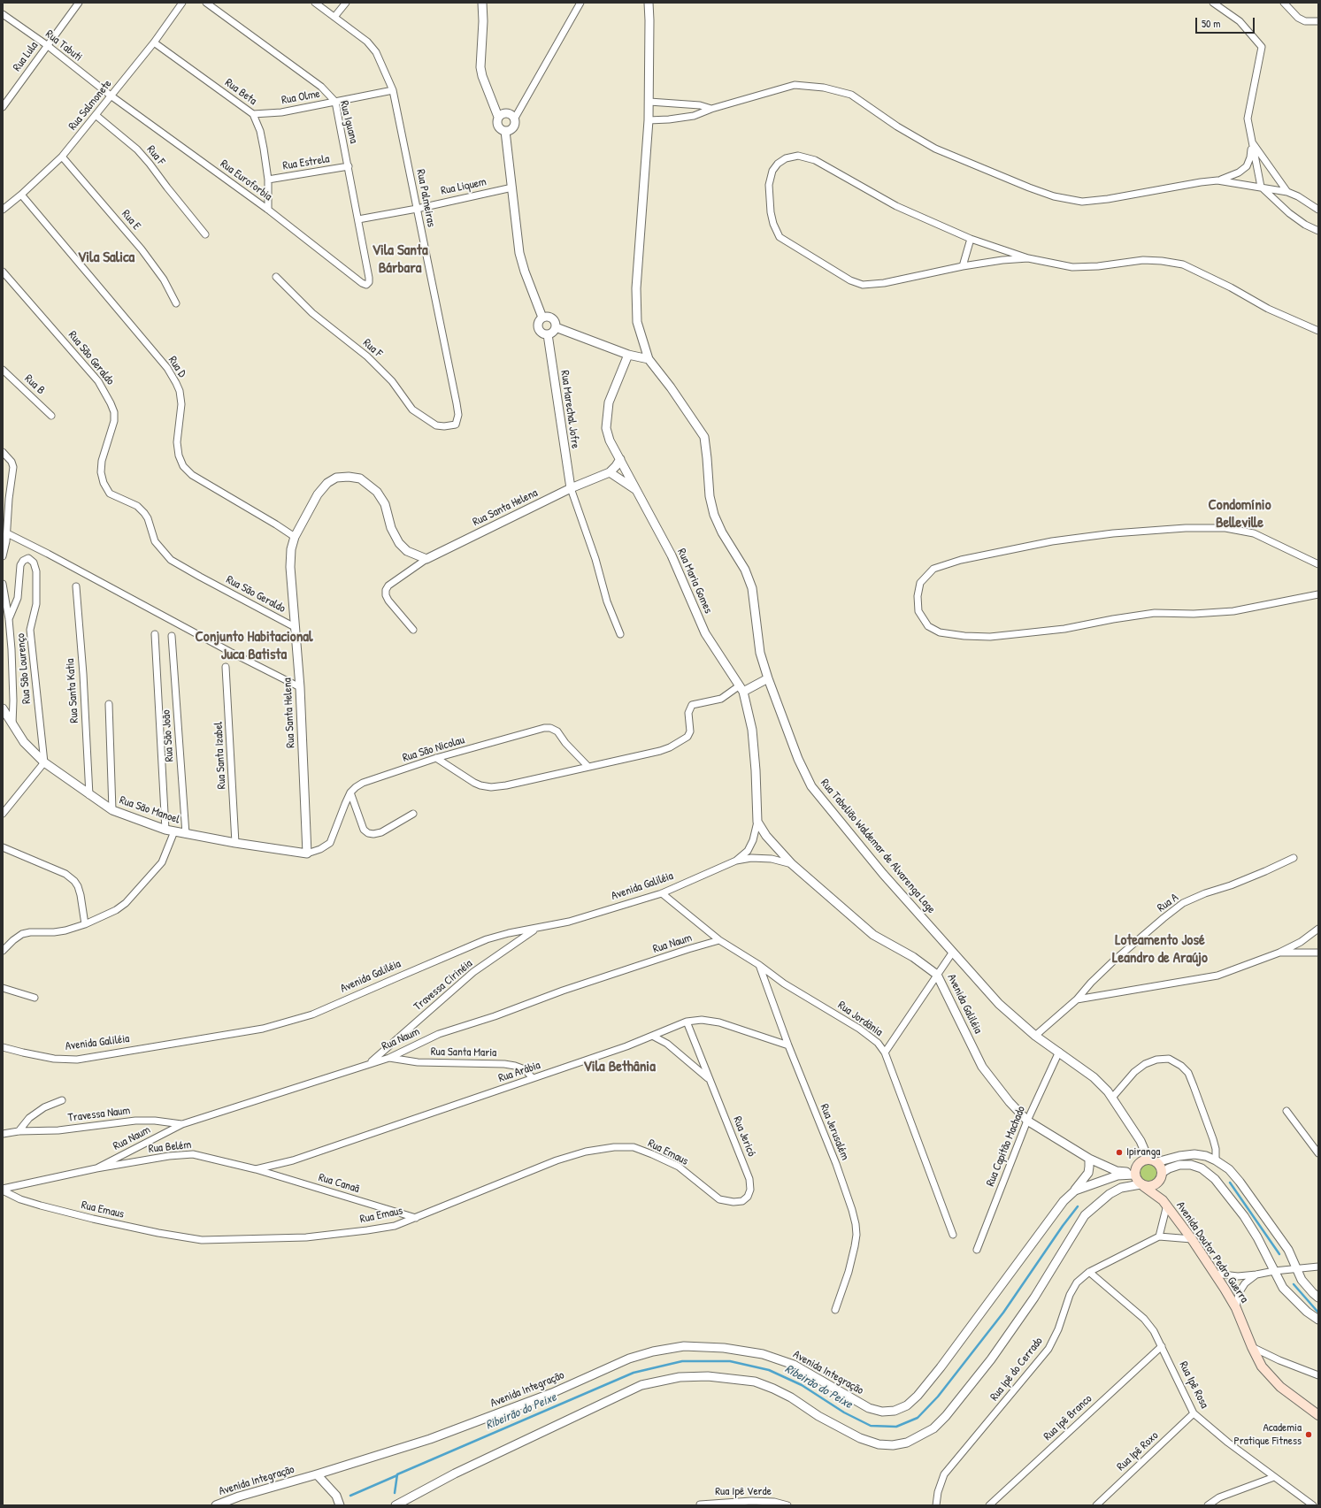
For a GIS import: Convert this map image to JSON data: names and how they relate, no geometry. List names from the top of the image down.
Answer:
{
  "streets": {
    "main road": ["Avenida Doutor Pedro Guerra"],
    "street": [
      "Rua Tabuti",
      "Rua Lula",
      "Rua Beta",
      "Rua Olme",
      "Rua Salmonete",
      "Rua Iguana",
      "Rua F",
      "Rua Estrela",
      "Rua Euroforbia",
      "Rua Liquem",
      "Rua Palmeiras",
      "Rua E",
      "Rua São Geraldo",
      "Rua D",
      "Rua B",
      "Rua Marechal Jofre",
      "Rua Santa Helena",
      "Rua Maria Gomes",
      "Rua São Lourenço",
      "Rua Santa Katia",
      "Rua São João",
      "Rua São Nicolau",
      "Rua Santa Izabel",
      "Rua São Manoel",
      "Rua Tabelião Waldemar de Alvarenga Lage",
      "Avenida Galiléia",
      "Rua A",
      "Rua Naum",
      "Travessa Cirinéia",
      "Rua Jordânia",
      "Rua Santa Maria",
      "Rua Arábia",
      "Travessa Naum",
      "Rua Jerusalém",
      "Rua Jericó",
      "Rua Capitão Machado",
      "Rua Belém",
      "Rua Emaus",
      "Rua Canaã",
      "Rua Ipê do Cerrado",
      "Avenida Integração",
      "Rua Ipê Rosa",
      "Rua Ipê Branco",
      "Rua Ipê Roxo",
      "Rua Ipê Verde"
    ]
  },
  "crossings": [
    ["Rua Tabuti", "Rua Lula"],
    ["Rua Tabuti", "Rua Salmonete"],
    ["Rua Tabuti", "Rua Euroforbia"],
    ["Rua Beta", "Rua Olme"],
    ["Rua Beta", "Rua Salmonete"],
    ["Rua Beta", "Rua Estrela"],
    ["Rua Beta", "Rua Euroforbia"],
    ["Rua Olme", "Rua Iguana"],
    ["Rua Olme", "Rua Palmeiras"],
    ["Rua Salmonete", "Rua F"],
    ["Rua Salmonete", "Rua Euroforbia"],
    ["Rua Salmonete", "Rua E"],
    ["Rua Salmonete", "Rua D"],
    ["Rua Iguana", "Rua Estrela"],
    ["Rua Iguana", "Rua Euroforbia"],
    ["Rua Iguana", "Rua Liquem"],
    ["Rua F", "Rua Palmeiras"],
    ["Rua Liquem", "Rua Palmeiras"],
    ["Rua São Geraldo", "Rua Santa Helena"],
    ["Rua D", "Rua Santa Helena"],
    ["Rua Marechal Jofre", "Rua Santa Helena"],
    ["Rua Santa Helena", "Rua São Manoel"],
    ["Rua Maria Gomes", "Avenida Galiléia"],
    ["Rua São Lourenço", "Rua São Manoel"],
    ["Rua Santa Katia", "Rua São Manoel"],
    ["Rua São João", "Rua São Manoel"],
    ["Rua Santa Izabel", "Rua São Manoel"],
    ["Rua Tabelião Waldemar de Alvarenga Lage", "Avenida Galiléia"],
    ["Rua Tabelião Waldemar de Alvarenga Lage", "Rua A"],
    ["Rua Tabelião Waldemar de Alvarenga Lage", "Rua Capitão Machado"],
    ["Rua Tabelião Waldemar de Alvarenga Lage", "Avenida Doutor Pedro Guerra"],
    ["Rua Tabelião Waldemar de Alvarenga Lage", "Avenida Integração"],
    ["Avenida Galiléia", "Travessa Cirinéia"],
    ["Avenida Galiléia", "Rua Jordânia"],
    ["Avenida Galiléia", "Rua Capitão Machado"],
    ["Avenida Galiléia", "Avenida Doutor Pedro Guerra"],
    ["Avenida Galiléia", "Avenida Integração"],
    ["Rua Naum", "Travessa Cirinéia"],
    ["Rua Naum", "Rua Jordânia"],
    ["Rua Naum", "Rua Santa Maria"],
    ["Rua Naum", "Travessa Naum"],
    ["Rua Naum", "Rua Belém"],
    ["Rua Jordânia", "Rua Jerusalém"],
    ["Rua Santa Maria", "Rua Arábia"],
    ["Rua Arábia", "Rua Jerusalém"],
    ["Rua Arábia", "Rua Jericó"],
    ["Rua Arábia", "Rua Belém"],
    ["Rua Arábia", "Rua Canaã"],
    ["Rua Jericó", "Rua Emaus"],
    ["Rua Belém", "Rua Emaus"],
    ["Rua Belém", "Rua Canaã"],
    ["Rua Emaus", "Rua Canaã"],
    ["Avenida Doutor Pedro Guerra", "Avenida Integração"],
    ["Rua Ipê do Cerrado", "Rua Ipê Rosa"],
    ["Rua Ipê Rosa", "Rua Ipê Branco"],
    ["Rua Ipê Rosa", "Rua Ipê Roxo"]
  ],
  "districts": [
    "Vila Santa Bárbara",
    "Vila Salica",
    "Condomínio Belleville",
    "Conjunto Habitacional Juca Batista",
    "Loteamento José Leandro de Araújo",
    "Vila Bethânia"
  ],
  "water": ["Ribeirão do Peixe"],
  "places": ["Ipiranga", "Academia Pratique Fitness"],
  "scale_bar": "50 m"
}
